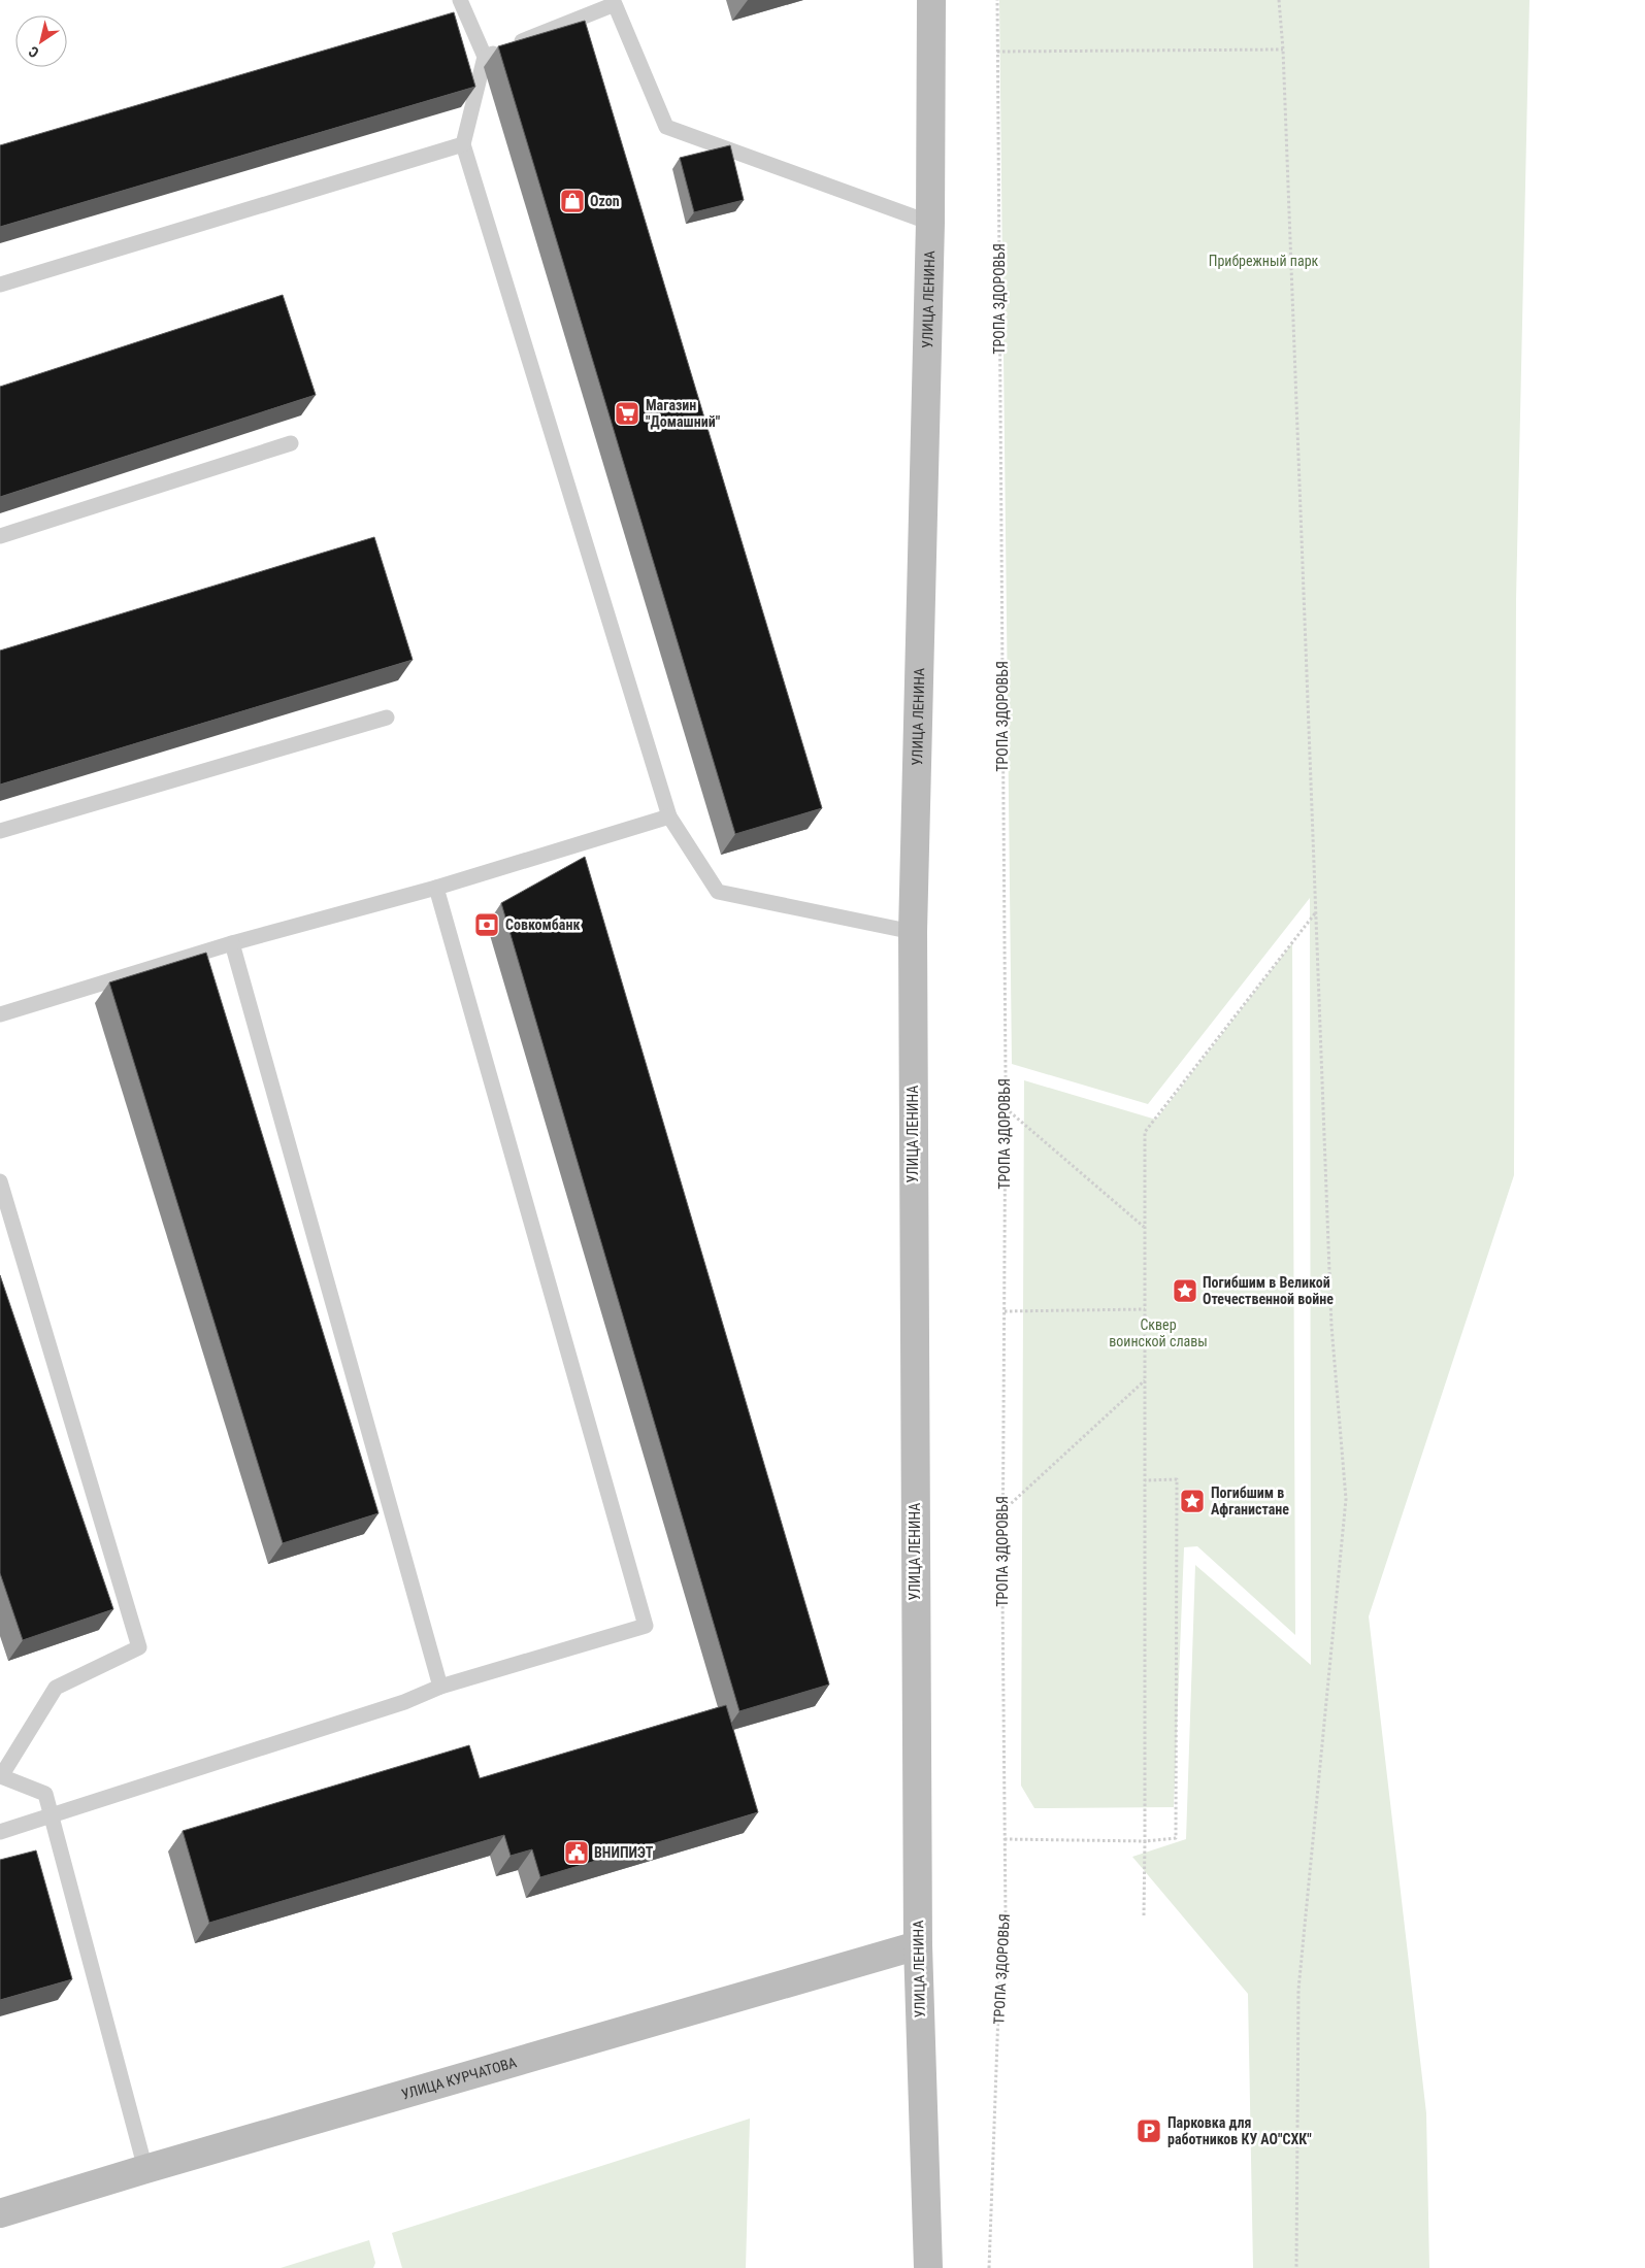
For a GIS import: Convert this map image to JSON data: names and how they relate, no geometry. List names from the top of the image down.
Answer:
{
  "streets": {
    "street": ["УЛИЦА ЛЕНИНА", "УЛИЦА КУРЧАТОВА"],
    "path": ["ТРОПА ЗДОРОВЬЯ"]
  },
  "crossings": [
    ["УЛИЦА ЛЕНИНА", "УЛИЦА КУРЧАТОВА"]
  ],
  "parks": ["Прибрежный парк", "Сквер воинской славы"],
  "places": {
    "shop": ["Ozon"],
    "supermarket": ["Магазин \"Домашний\""],
    "bank": ["Совкомбанк"],
    "place": ["Погибшим в Великой Отечественной войне", "Погибшим в Афганистане"],
    "public building": ["ВНИПИЭТ"],
    "parking": ["Парковка для работников КУ АО\"СХК\""]
  },
  "north": "bottom left"
}
